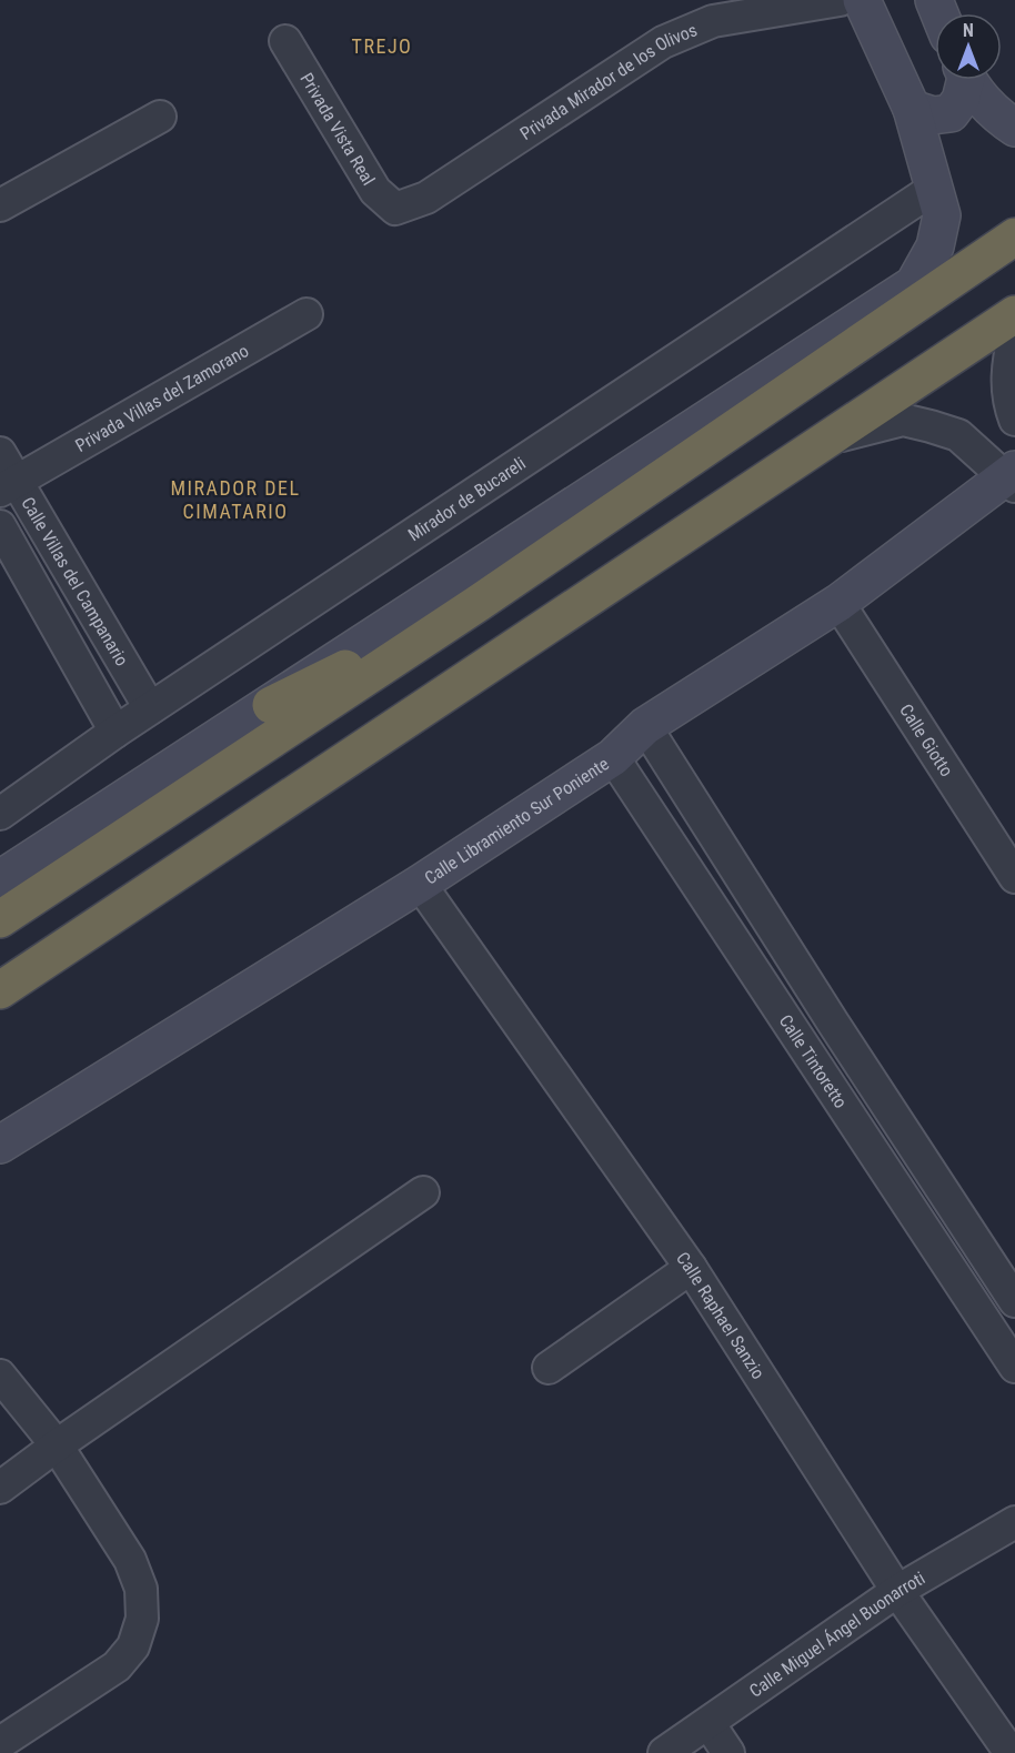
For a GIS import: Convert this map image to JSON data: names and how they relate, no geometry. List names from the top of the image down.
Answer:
{
  "streets": {
    "street": [
      "Privada Mirador de los Olivos",
      "Privada Vista Real",
      "Privada Villas del Zamorano",
      "Mirador de Bucareli",
      "Calle Villas del Campanario",
      "Calle Giotto",
      "Calle Libramiento Sur Poniente",
      "Calle Tintoretto",
      "Calle Raphael Sanzio",
      "Calle Miguel Ángel Buonarroti"
    ]
  },
  "crossings": [
    ["Privada Mirador de los Olivos", "Privada Vista Real"],
    ["Privada Villas del Zamorano", "Calle Villas del Campanario"],
    ["Mirador de Bucareli", "Calle Villas del Campanario"],
    ["Calle Giotto", "Calle Libramiento Sur Poniente"],
    ["Calle Libramiento Sur Poniente", "Calle Tintoretto"],
    ["Calle Libramiento Sur Poniente", "Calle Raphael Sanzio"],
    ["Calle Raphael Sanzio", "Calle Miguel Ángel Buonarroti"]
  ],
  "districts": ["TREJO", "MIRADOR DEL CIMATARIO"],
  "north": "top"
}
